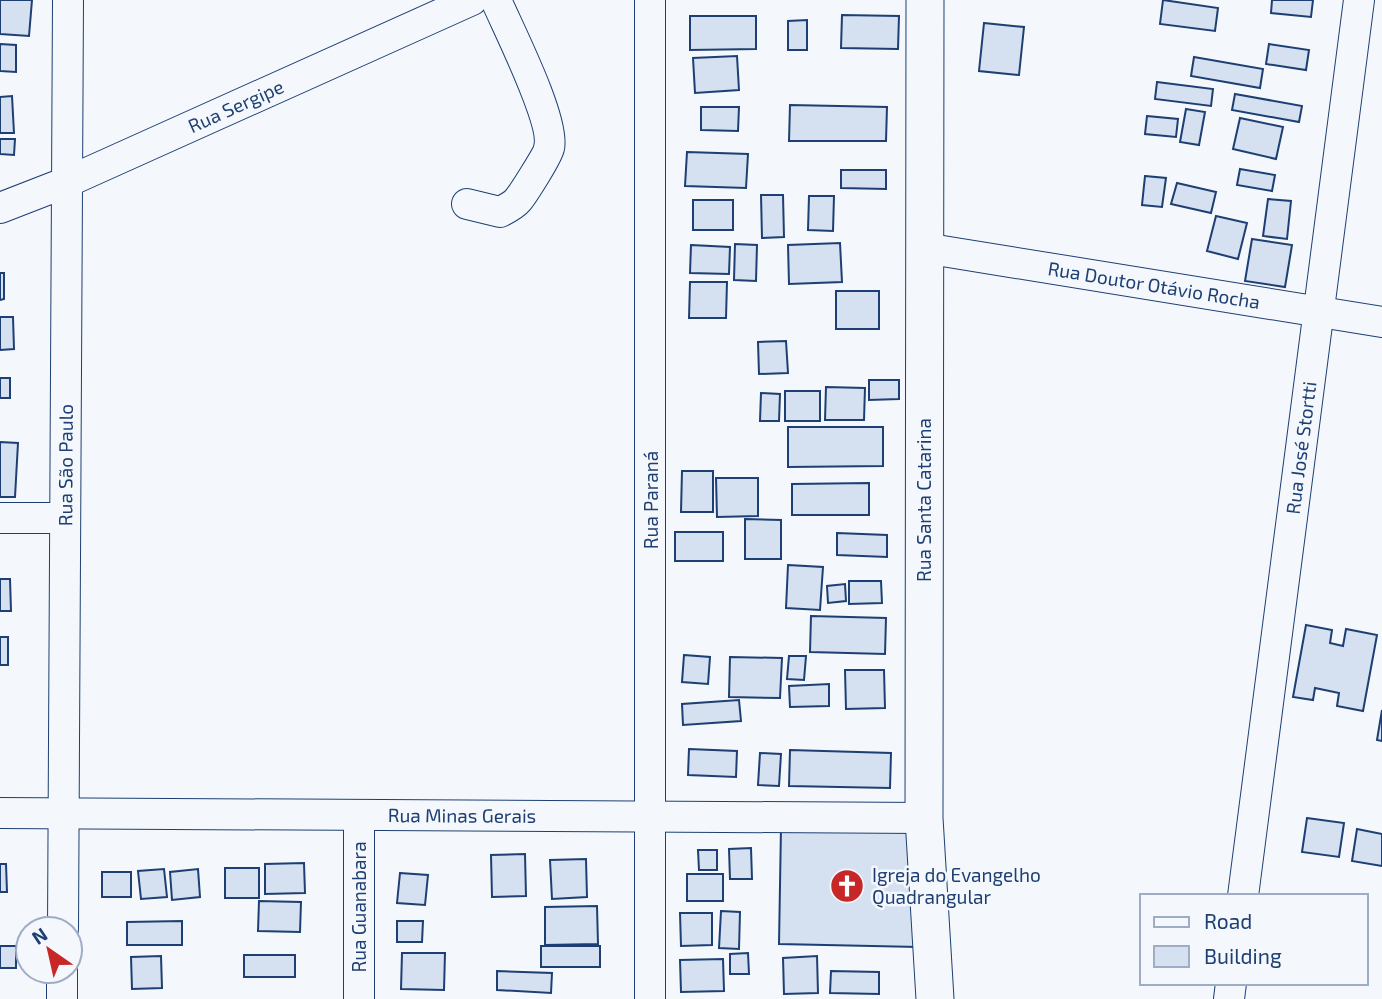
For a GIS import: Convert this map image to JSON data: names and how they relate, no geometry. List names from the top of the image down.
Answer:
{
  "streets": {
    "main road": ["Rua Santa Catarina"],
    "street": [
      "Rua Sergipe",
      "Rua Doutor Otávio Rocha",
      "Rua José Stortti",
      "Rua São Paulo",
      "Rua Paraná",
      "Rua Minas Gerais",
      "Rua Guanabara"
    ]
  },
  "crossings": [
    ["Rua Sergipe", "Rua São Paulo"],
    ["Rua Doutor Otávio Rocha", "Rua José Stortti"],
    ["Rua Doutor Otávio Rocha", "Rua Santa Catarina"],
    ["Rua São Paulo", "Rua Minas Gerais"],
    ["Rua Paraná", "Rua Minas Gerais"],
    ["Rua Santa Catarina", "Rua Minas Gerais"],
    ["Rua Minas Gerais", "Rua Guanabara"]
  ],
  "places": {
    "church": ["Igreja do Evangelho Quadrangular"]
  },
  "legend": ["Road", "Building"],
  "north": "top left"
}
